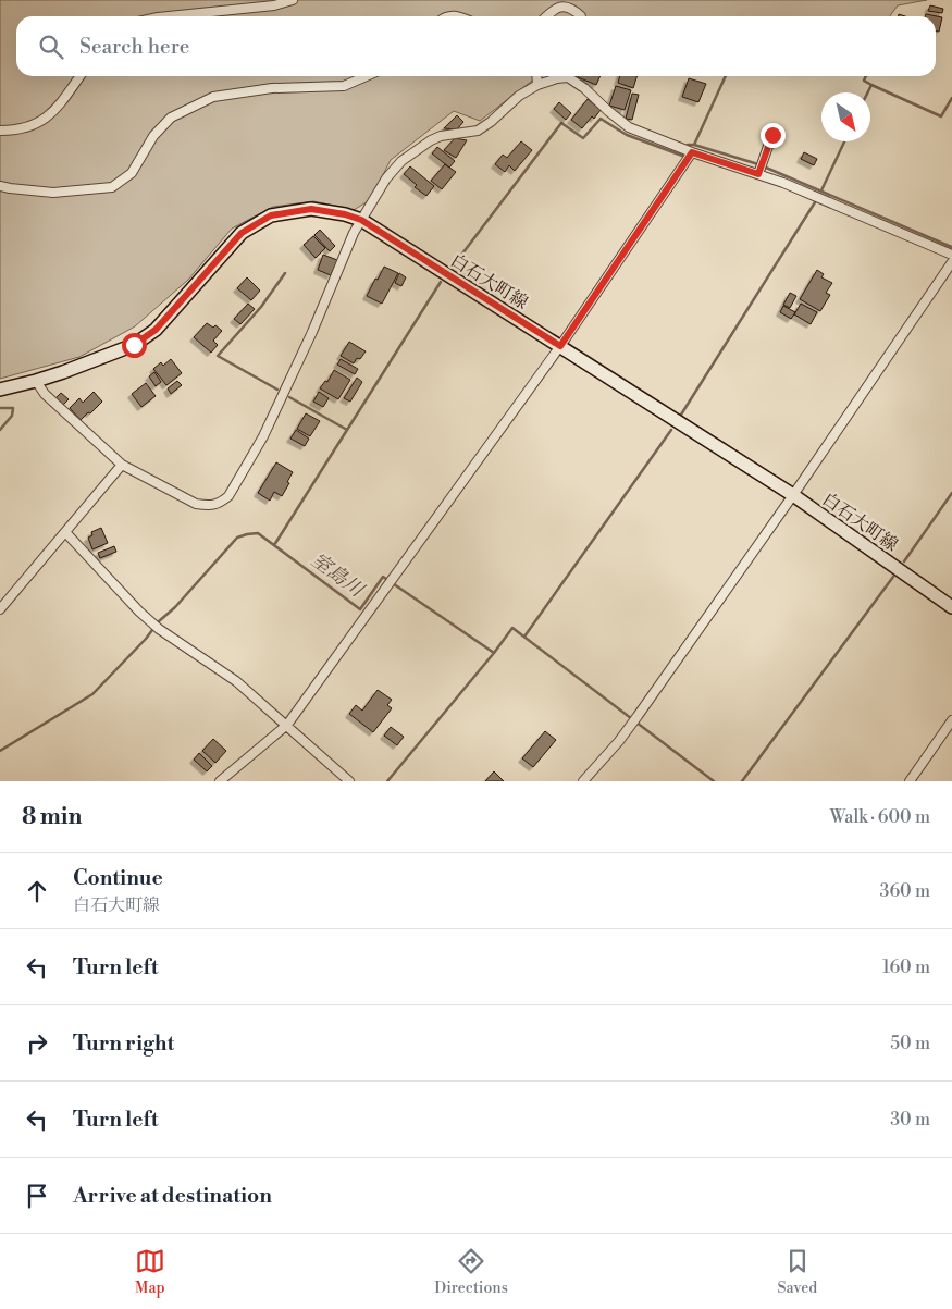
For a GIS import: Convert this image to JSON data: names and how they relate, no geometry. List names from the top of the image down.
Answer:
{
  "streets": {
    "main road": ["白石大町線"]
  },
  "water": ["室島川"],
  "north": "bottom right",
  "page": {
    "search": "Search here",
    "heading": ["8 min", "Walk · 600 m"],
    "list": [
      ["Continue", "白石大町線", "360 m"],
      ["Turn left", "160 m"],
      ["Turn right", "50 m"],
      ["Turn left", "30 m"],
      "Arrive at destination"
    ],
    "nav": ["Map", "Directions", "Saved"]
  }
}
